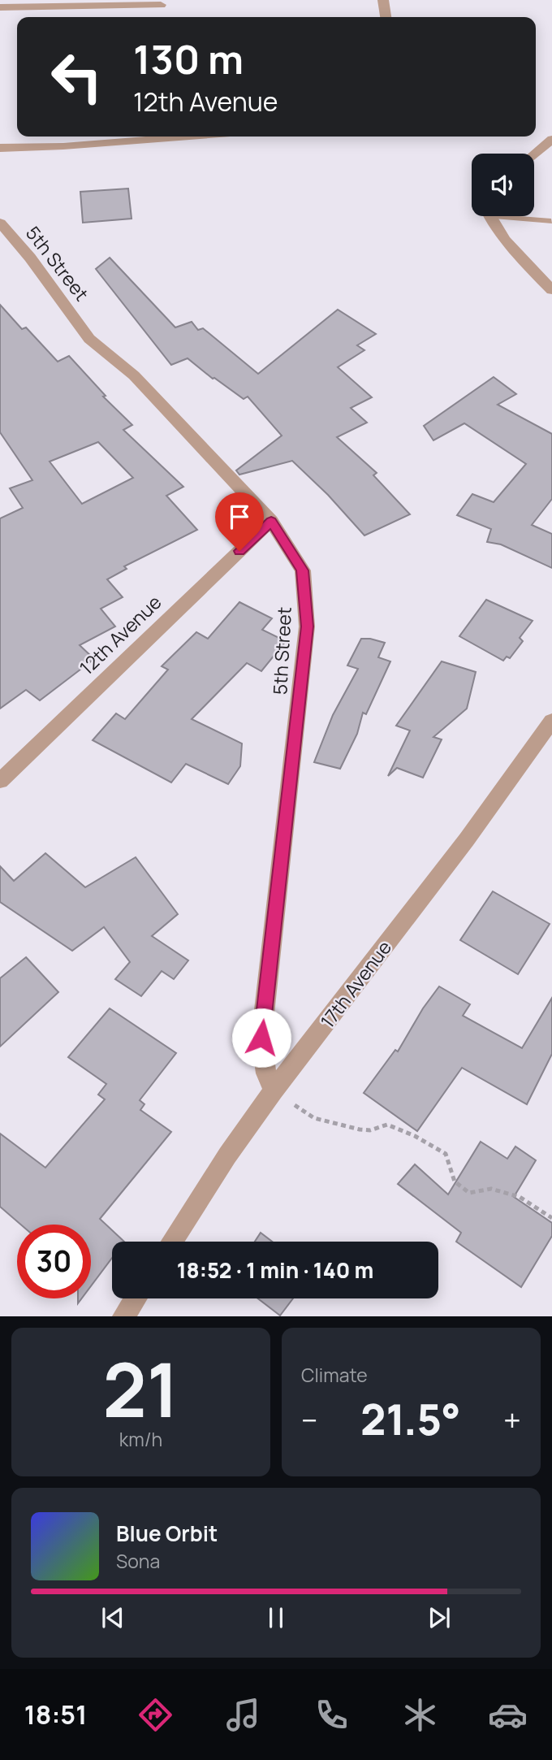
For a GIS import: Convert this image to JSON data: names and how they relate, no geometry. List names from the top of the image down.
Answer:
{
  "streets": {
    "street": ["5th Street", "12th Avenue", "17th Avenue"]
  },
  "crossings": [
    ["5th Street", "12th Avenue"],
    ["5th Street", "17th Avenue"]
  ],
  "page": {
    "turn": ["130 m", "12th Avenue"],
    "limit": "30",
    "trip": "18:52 · 1 min · 140 m",
    "tile": [
      ["21", "km/h"],
      "Climate"
    ],
    "heat": ["−", "21.5°", "+"],
    "song": ["Blue Orbit", "Sona"],
    "tabs": "18:51"
  }
}
